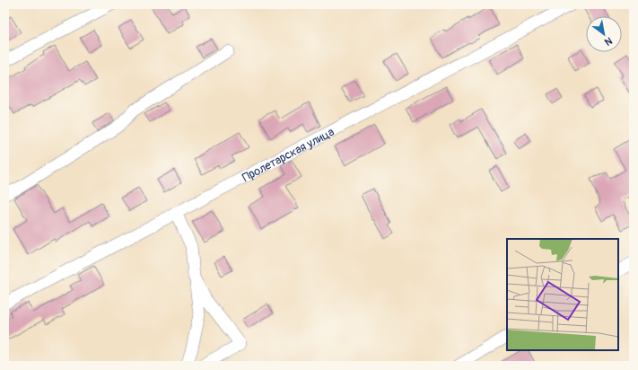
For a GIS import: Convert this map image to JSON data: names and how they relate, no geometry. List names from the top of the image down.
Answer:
{
  "streets": {
    "street": ["Пролетарская улица"]
  },
  "north": "bottom right"
}
